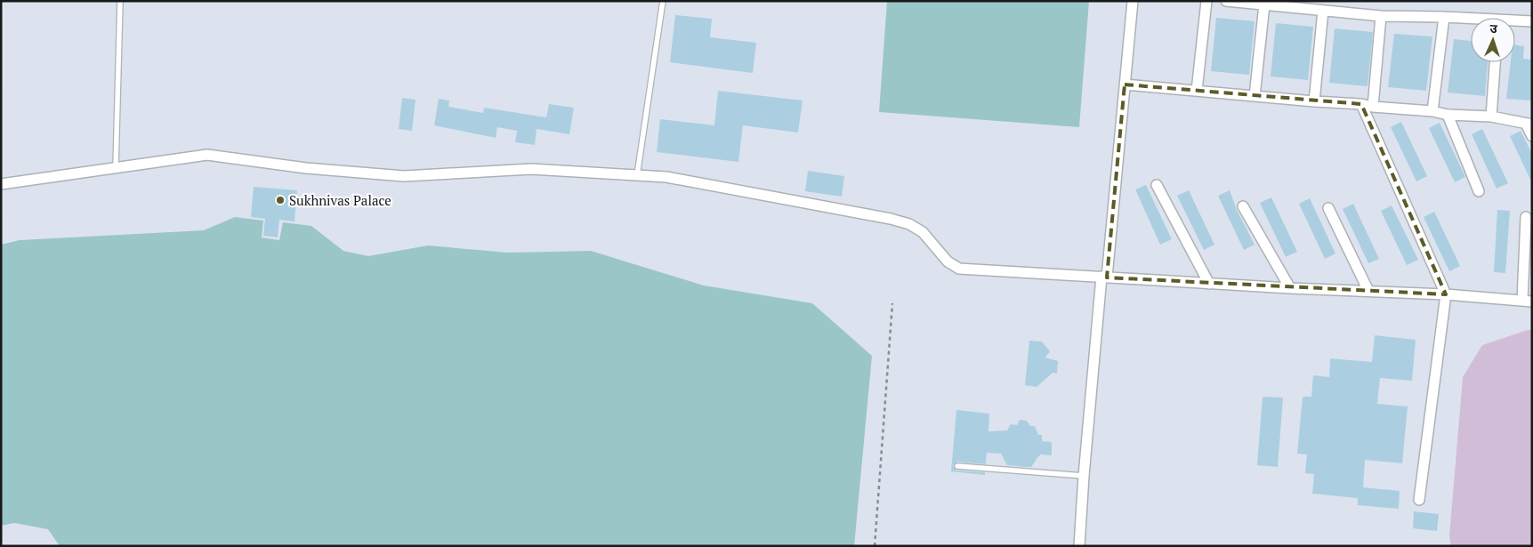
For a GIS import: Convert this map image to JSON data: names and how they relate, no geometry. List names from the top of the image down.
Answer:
{
  "places": ["Sukhnivas Palace"],
  "north": "top"
}
